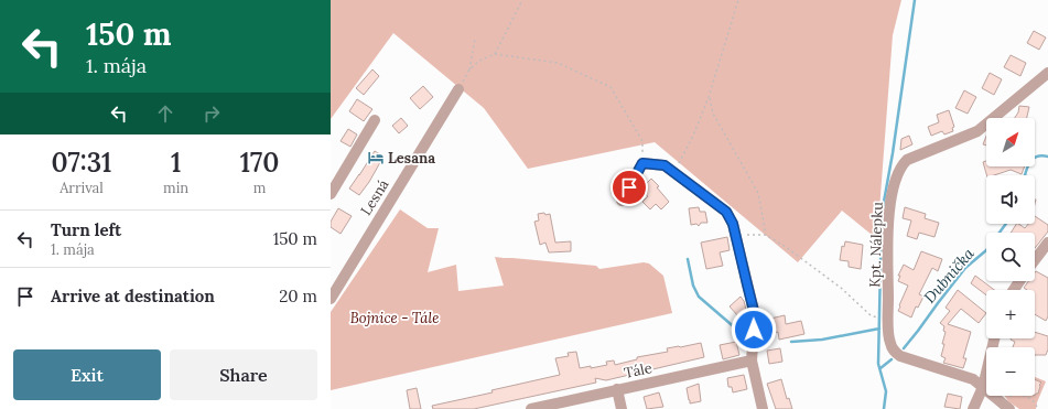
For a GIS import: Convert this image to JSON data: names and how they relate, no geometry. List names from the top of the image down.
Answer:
{
  "streets": {
    "street": ["Lesná", "Kpt. Nálepku", "Tále"]
  },
  "water": ["Dubnička"],
  "parks": ["Bojnice - Tále"],
  "places": {
    "hotel": ["Lesana"]
  },
  "north": "top right",
  "page": {
    "turn": ["150 m", "1. mája"],
    "map_buttons": ["+", "−"],
    "eta": [
      "07:31",
      "Arrival",
      "1",
      "min",
      "170",
      "m"
    ],
    "list": [
      {
        "name": "Turn left",
        "note": "1. mája",
        "value": "150 m"
      },
      {
        "name": "Arrive at destination",
        "value": "20 m"
      }
    ],
    "buttons": ["Exit", "Share"]
  }
}
